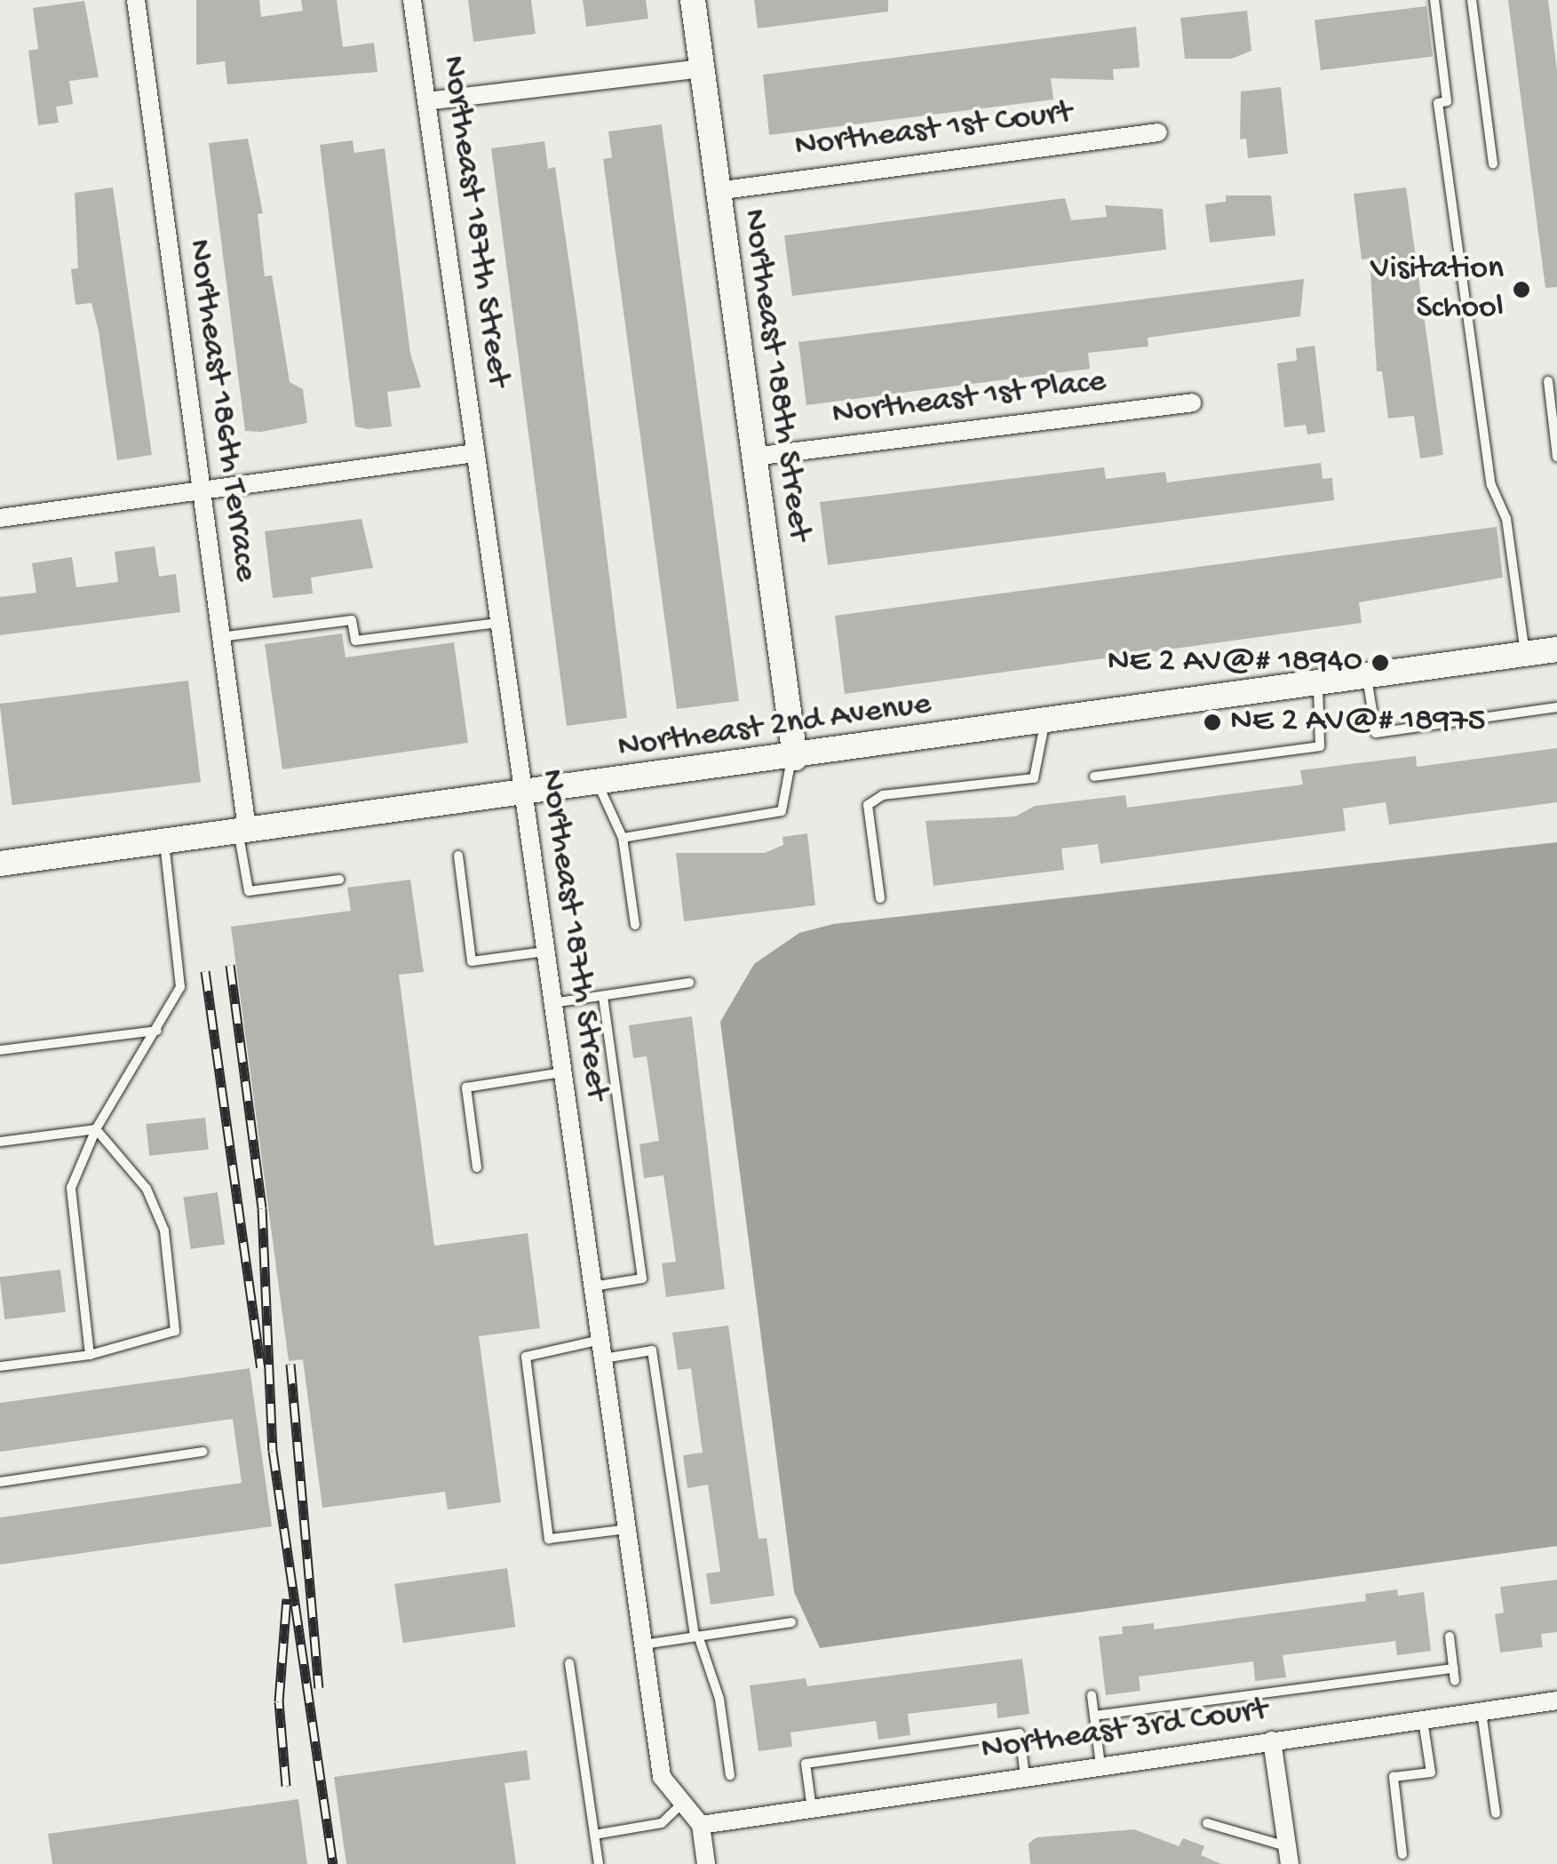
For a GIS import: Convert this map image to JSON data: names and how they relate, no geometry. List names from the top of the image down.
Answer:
{
  "streets": {
    "street": [
      "Northeast 1st Court",
      "Northeast 187th Street",
      "Northeast 188th Street",
      "Northeast 1st Place",
      "Northeast 186th Terrace",
      "Northeast 2nd Avenue",
      "Northeast 3rd Court"
    ]
  },
  "crossings": [
    ["Northeast 1st Court", "Northeast 188th Street"],
    ["Northeast 187th Street", "Northeast 2nd Avenue"],
    ["Northeast 187th Street", "Northeast 3rd Court"],
    ["Northeast 188th Street", "Northeast 1st Place"],
    ["Northeast 188th Street", "Northeast 2nd Avenue"],
    ["Northeast 186th Terrace", "Northeast 2nd Avenue"]
  ],
  "places": ["Visitation School", "NE 2 AV@# 18940", "NE 2 AV@# 18975"]
}
